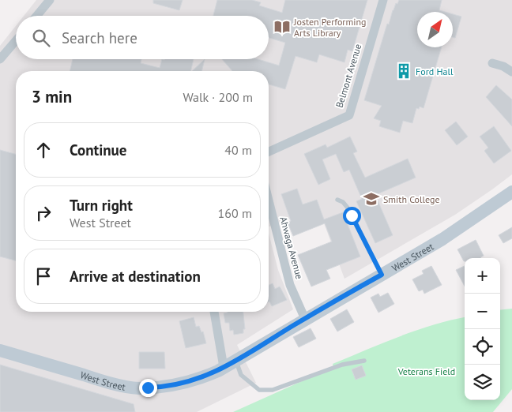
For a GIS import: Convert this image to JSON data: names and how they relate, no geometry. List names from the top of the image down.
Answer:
{
  "streets": {
    "main road": ["West Street"],
    "street": ["Belmont Avenue", "Ahwaga Avenue"]
  },
  "crossings": [
    ["Ahwaga Avenue", "West Street"]
  ],
  "parks": ["Veterans Field"],
  "places": {
    "library": ["Josten Performing Arts Library"],
    "building": ["Ford Hall"],
    "school or university": ["Smith College"]
  },
  "north": "top right",
  "page": {
    "search": "Search here",
    "heading": ["3 min", "Walk · 200 m"],
    "list": [
      ["Continue", "40 m"],
      ["Turn right", "West Street", "160 m"],
      "Arrive at destination"
    ],
    "map_buttons": ["+", "−"]
  }
}
